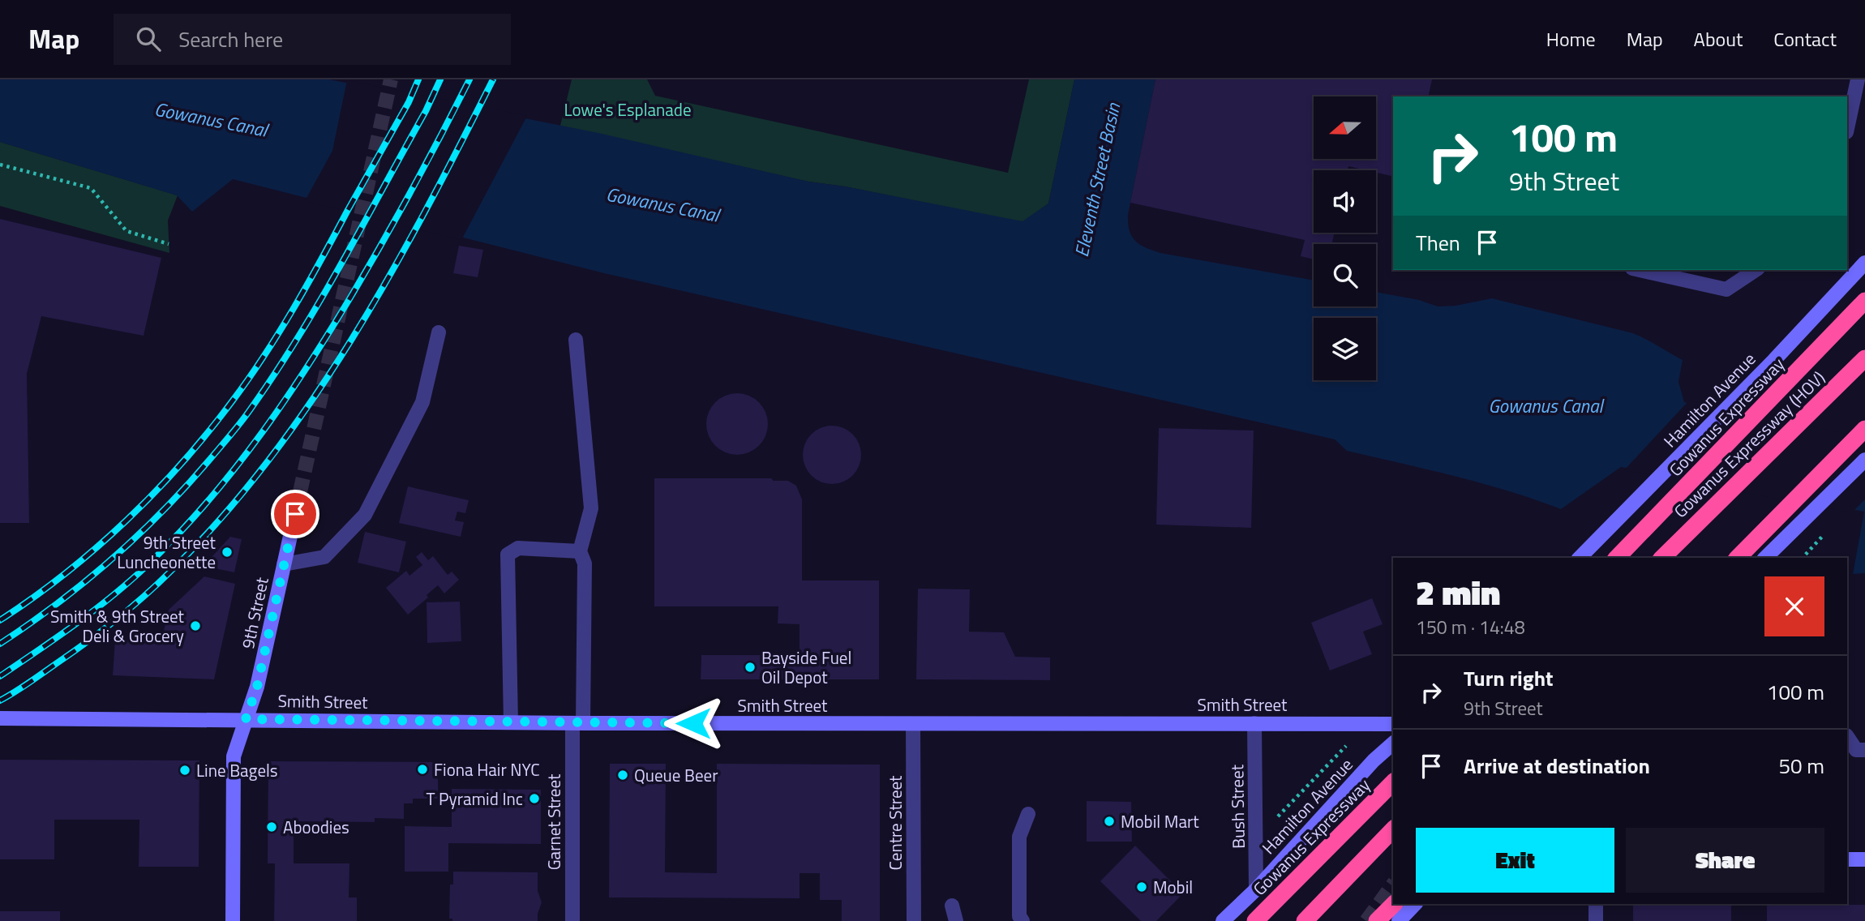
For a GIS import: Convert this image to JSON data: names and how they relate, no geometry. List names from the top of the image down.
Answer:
{
  "streets": {
    "highway": ["Gowanus Expressway", "Gowanus Expressway (HOV)"],
    "street": [
      "Hamilton Avenue",
      "9th Street",
      "Smith Street",
      "Bush Street",
      "Garnet Street",
      "Centre Street"
    ]
  },
  "crossings": [
    ["Hamilton Avenue", "Bush Street"],
    ["9th Street", "Smith Street"],
    ["Smith Street", "Bush Street"],
    ["Smith Street", "Garnet Street"],
    ["Smith Street", "Centre Street"]
  ],
  "water": ["Gowanus Canal", "Eleventh Street Basin"],
  "parks": ["Lowe's Esplanade"],
  "places": [
    "9th Street Luncheonette",
    "Smith & 9th Street Deli & Grocery",
    "Bayside Fuel Oil Depot",
    "Fiona Hair NYC",
    "Line Bagels",
    "Queue Beer",
    "T Pyramid Inc",
    "Mobil Mart",
    "Aboodies",
    "Mobil"
  ],
  "north": "left",
  "page": {
    "header": "Map",
    "search": "Search here",
    "nav": [
      "Home",
      "Map",
      "About",
      "Contact"
    ],
    "turn": ["100 m", "9th Street"],
    "then": "Then",
    "heading": ["2 min", "150 m · 14:48"],
    "list": [
      {
        "name": "Turn right",
        "note": "9th Street",
        "value": "100 m"
      },
      {
        "name": "Arrive at destination",
        "value": "50 m"
      }
    ],
    "buttons": ["Exit", "Share"]
  }
}
